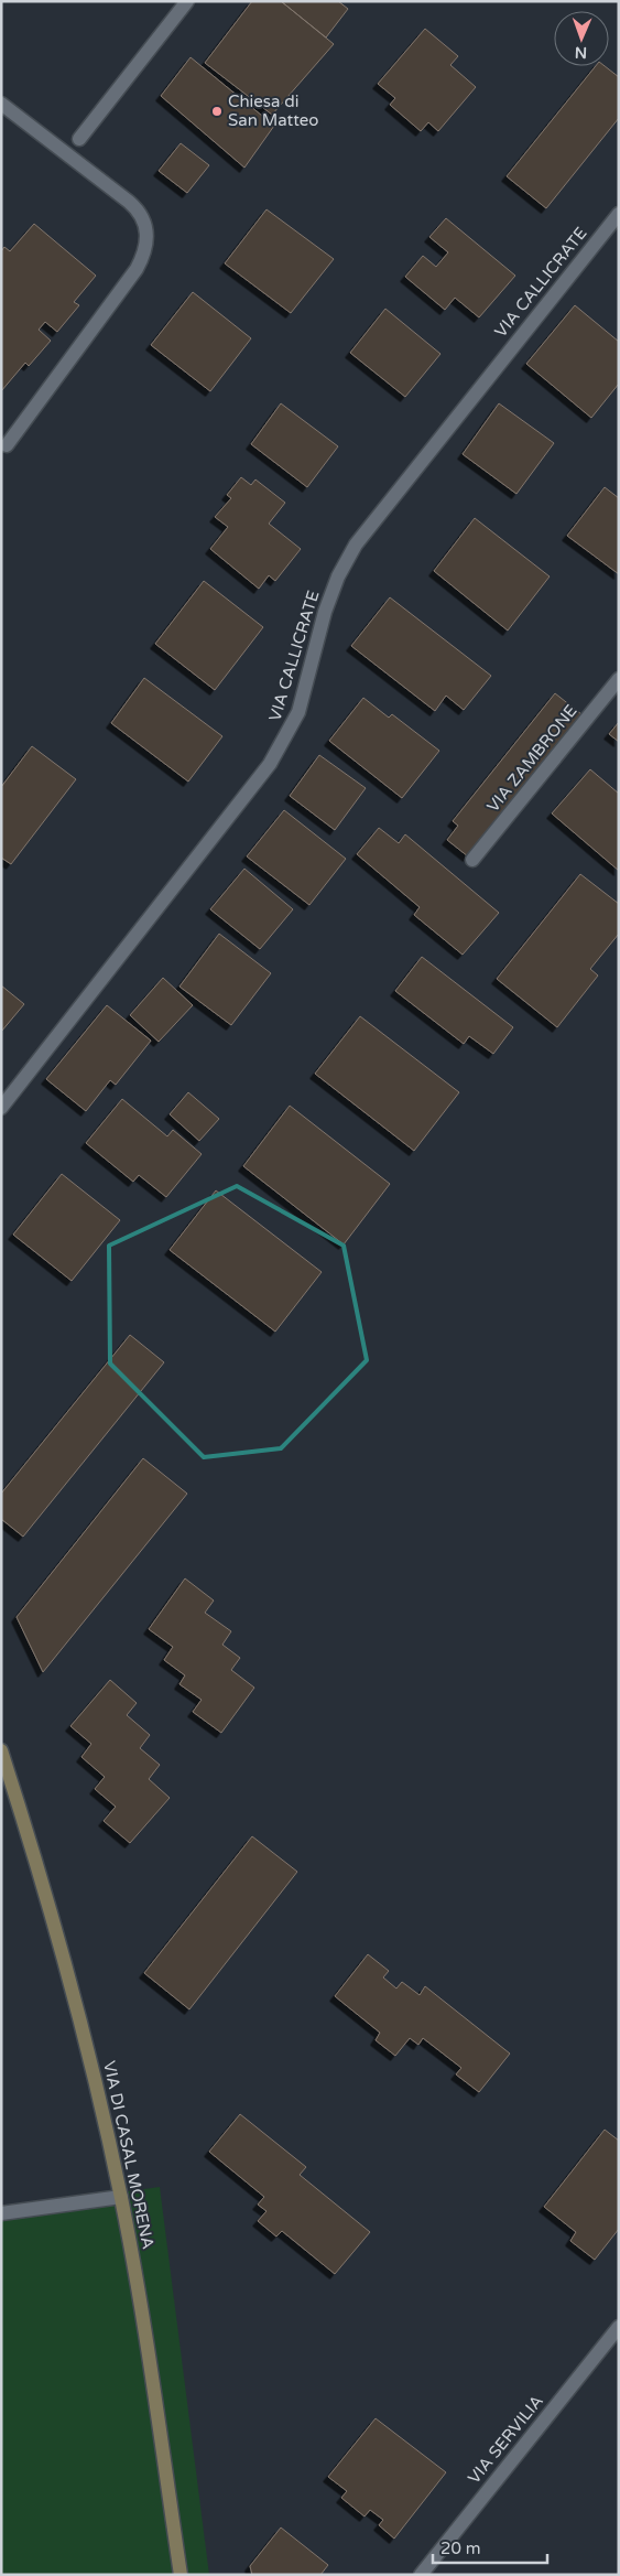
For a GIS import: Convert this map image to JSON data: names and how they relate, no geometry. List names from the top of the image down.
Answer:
{
  "streets": {
    "main road": ["VIA DI CASAL MORENA"],
    "street": ["VIA CALLICRATE", "VIA ZAMBRONE", "VIA SERVILIA"]
  },
  "places": ["Chiesa di San Matteo"],
  "scale_bar": "20 m",
  "north": "bottom"
}
